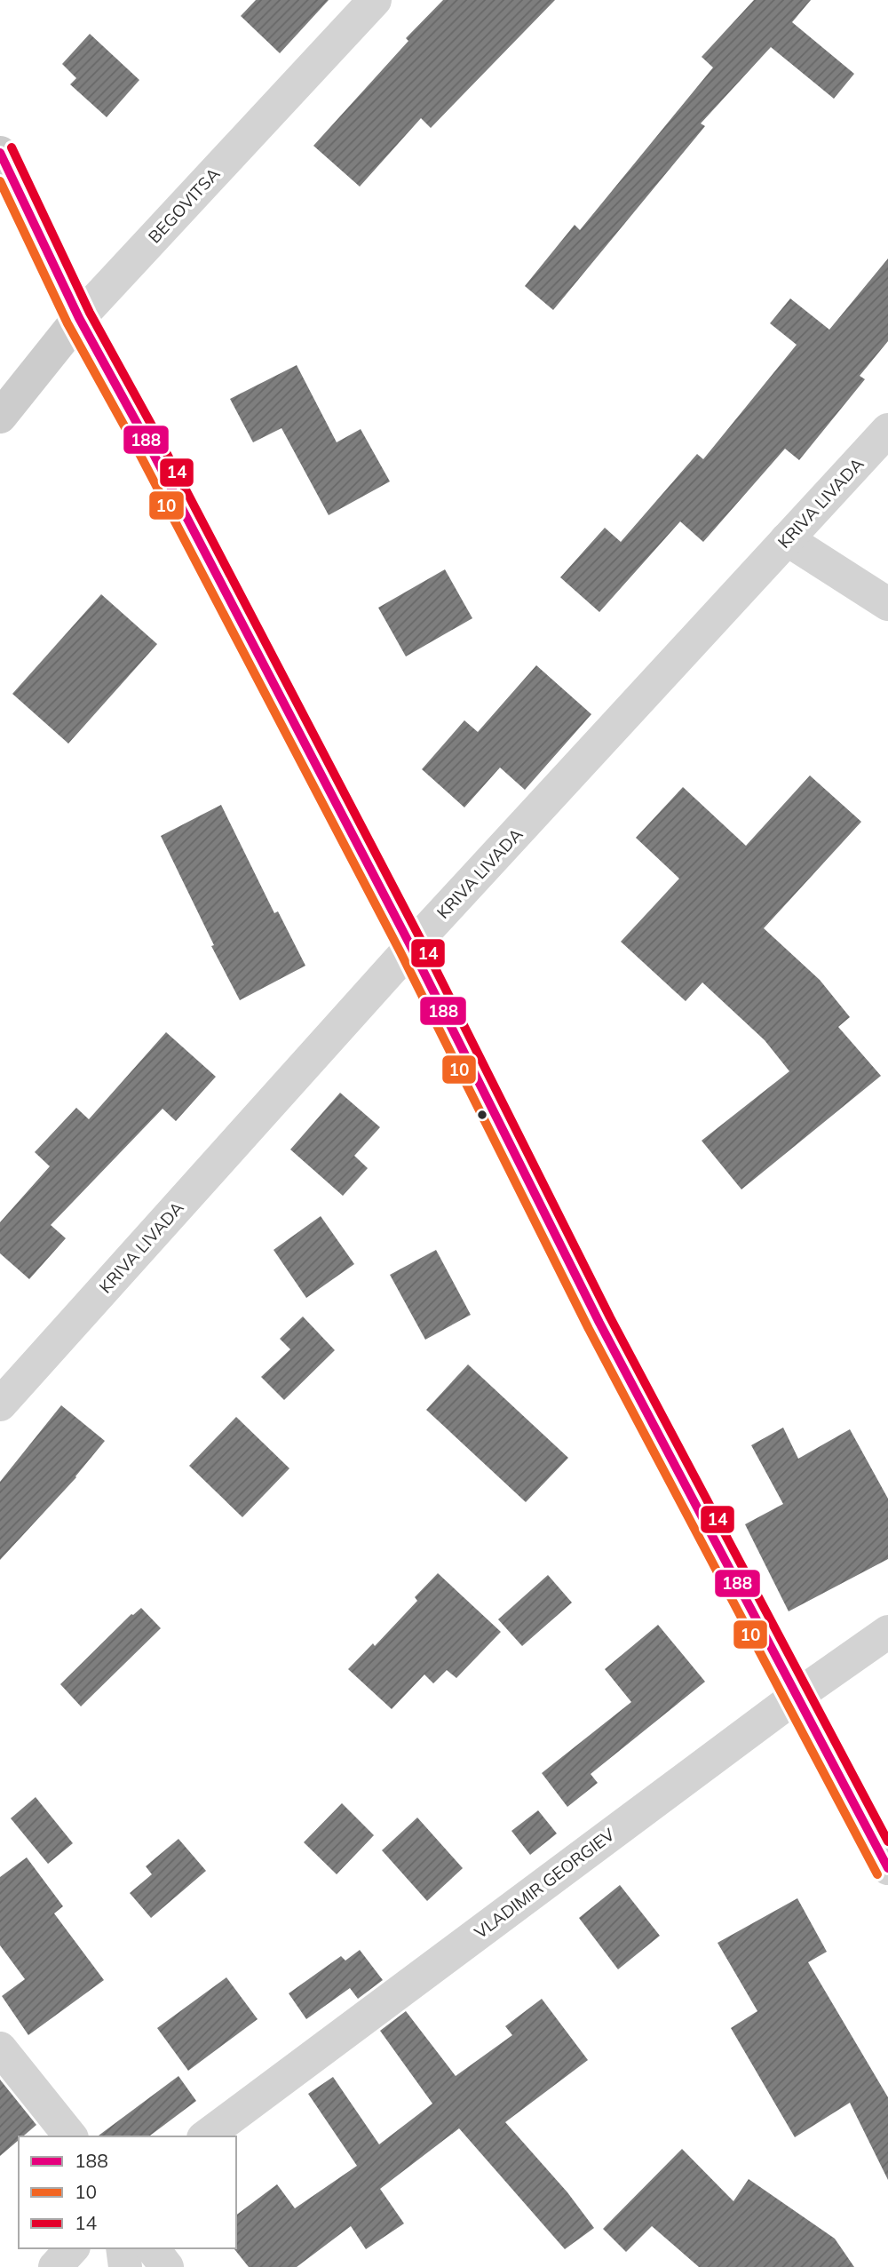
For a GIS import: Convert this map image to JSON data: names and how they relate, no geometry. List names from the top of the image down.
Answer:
{
  "streets": {
    "street": ["BEGOVITSA", "KRIVA LIVADA", "VLADIMIR GEORGIEV"]
  },
  "lines": ["transit line 14", "transit line 188", "transit line 10"],
  "legend": ["188", "10", "14"]
}
